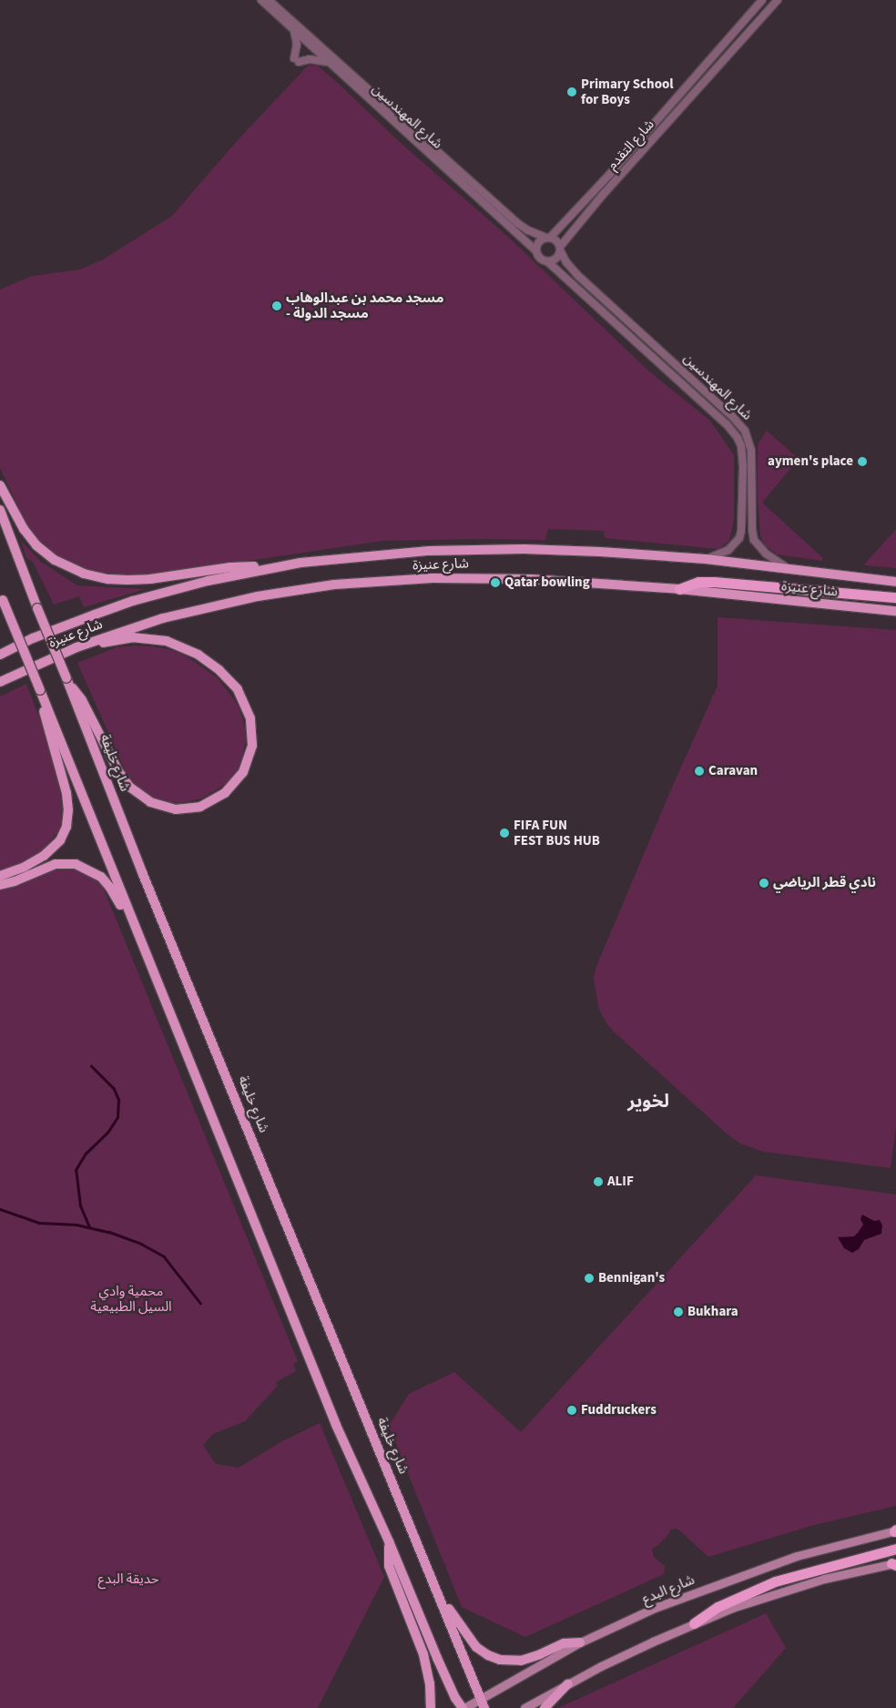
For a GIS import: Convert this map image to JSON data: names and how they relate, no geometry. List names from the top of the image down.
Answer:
{
  "streets": {
    "main road": ["شارع عنيزة", "شارع خليفة", "شارع البدع"],
    "street": ["شارع المهندسين", "شارع التقدم"]
  },
  "crossings": [
    ["شارع المهندسين", "شارع التقدم"],
    ["شارع المهندسين", "شارع عنيزة"],
    ["شارع خليفة", "شارع البدع"]
  ],
  "districts": ["لخوير"],
  "parks": ["محمية وادي السيل الطبيعية", "حديقة البدع"],
  "places": [
    "Primary School for Boys",
    "مسجد محمد بن عبدالوهاب - مسجد الدولة",
    "aymen's place",
    "Qatar bowling",
    "Caravan",
    "FIFA FUN FEST BUS HUB",
    "نادي قطر الرياضي",
    "ALIF",
    "Bennigan's",
    "Bukhara",
    "Fuddruckers"
  ]
}
